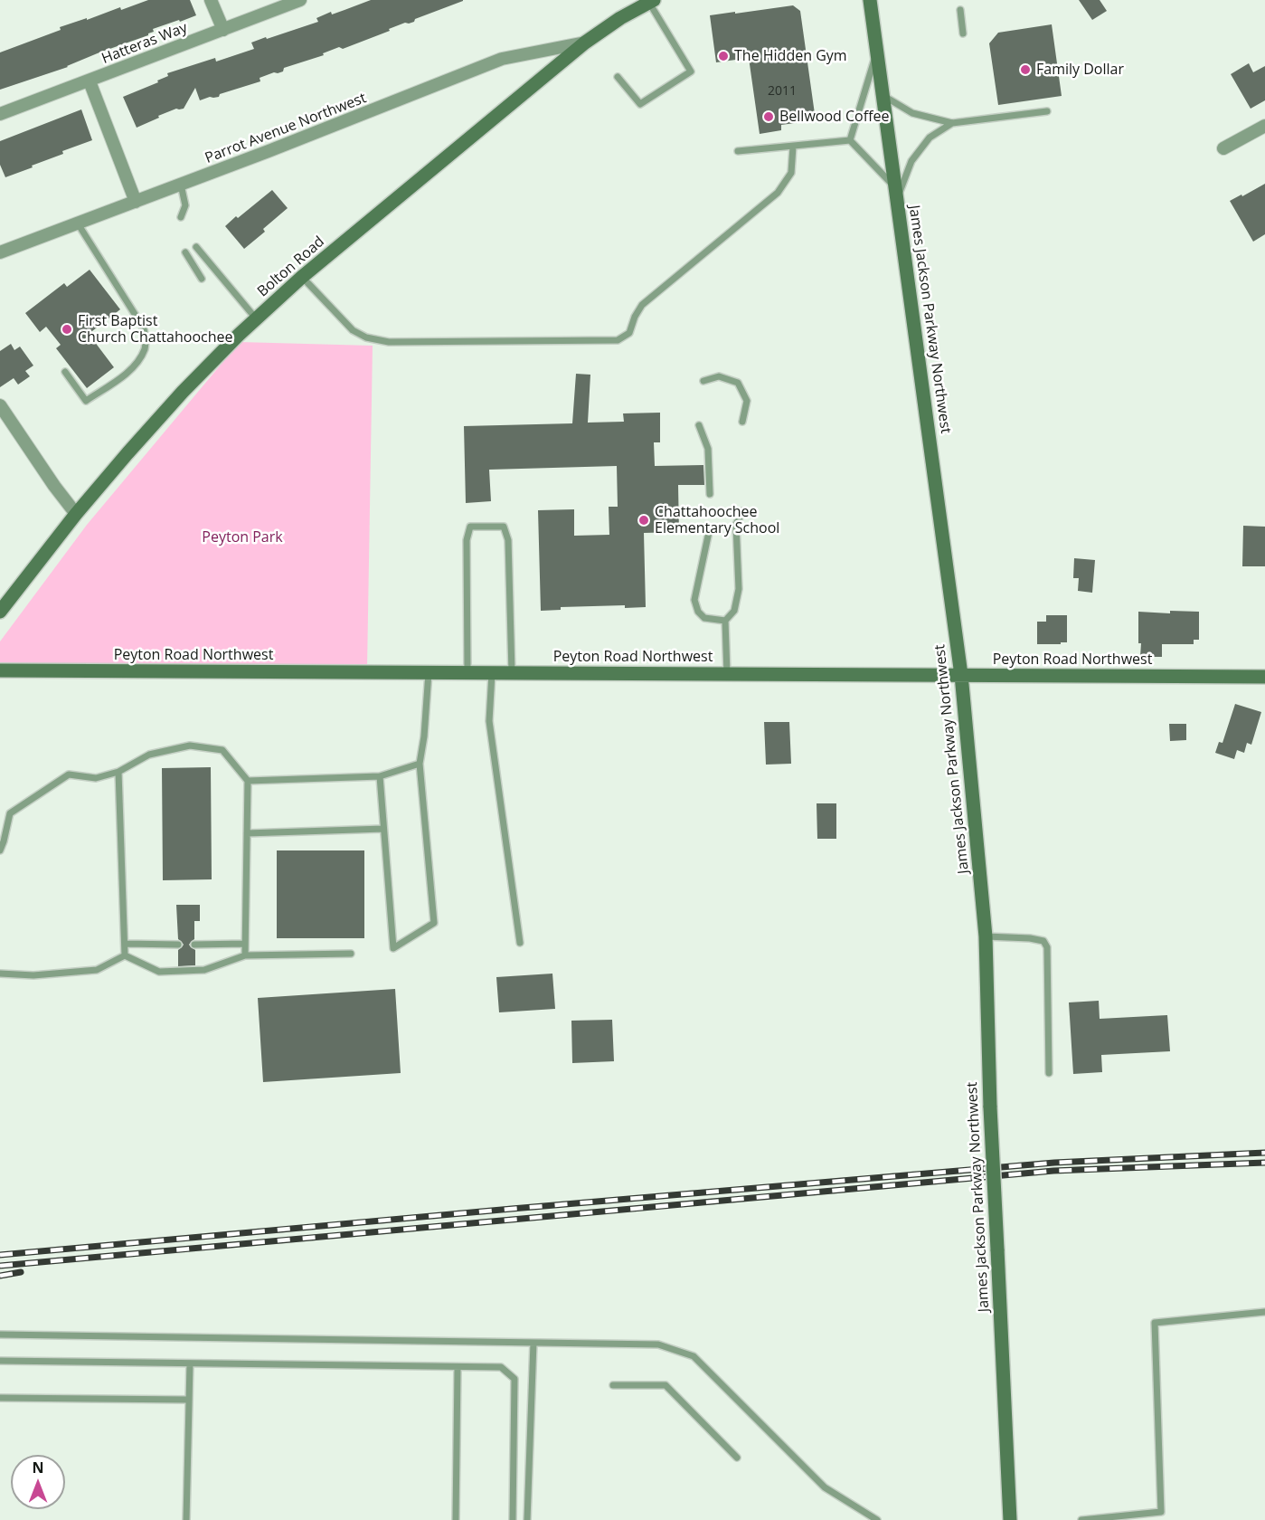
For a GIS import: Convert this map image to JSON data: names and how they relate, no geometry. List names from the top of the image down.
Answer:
{
  "streets": {
    "main road": ["Bolton Road", "James Jackson Parkway Northwest", "Peyton Road Northwest"],
    "street": ["Hatteras Way", "Parrot Avenue Northwest"]
  },
  "crossings": [
    ["Parrot Avenue Northwest", "Bolton Road"],
    ["James Jackson Parkway Northwest", "Peyton Road Northwest"]
  ],
  "parks": ["Peyton Park"],
  "places": [
    "The Hidden Gym",
    "Family Dollar",
    "Bellwood Coffee",
    "First Baptist Church Chattahoochee",
    "Chattahoochee Elementary School"
  ],
  "house_numbers": ["2011"],
  "north": "top"
}
